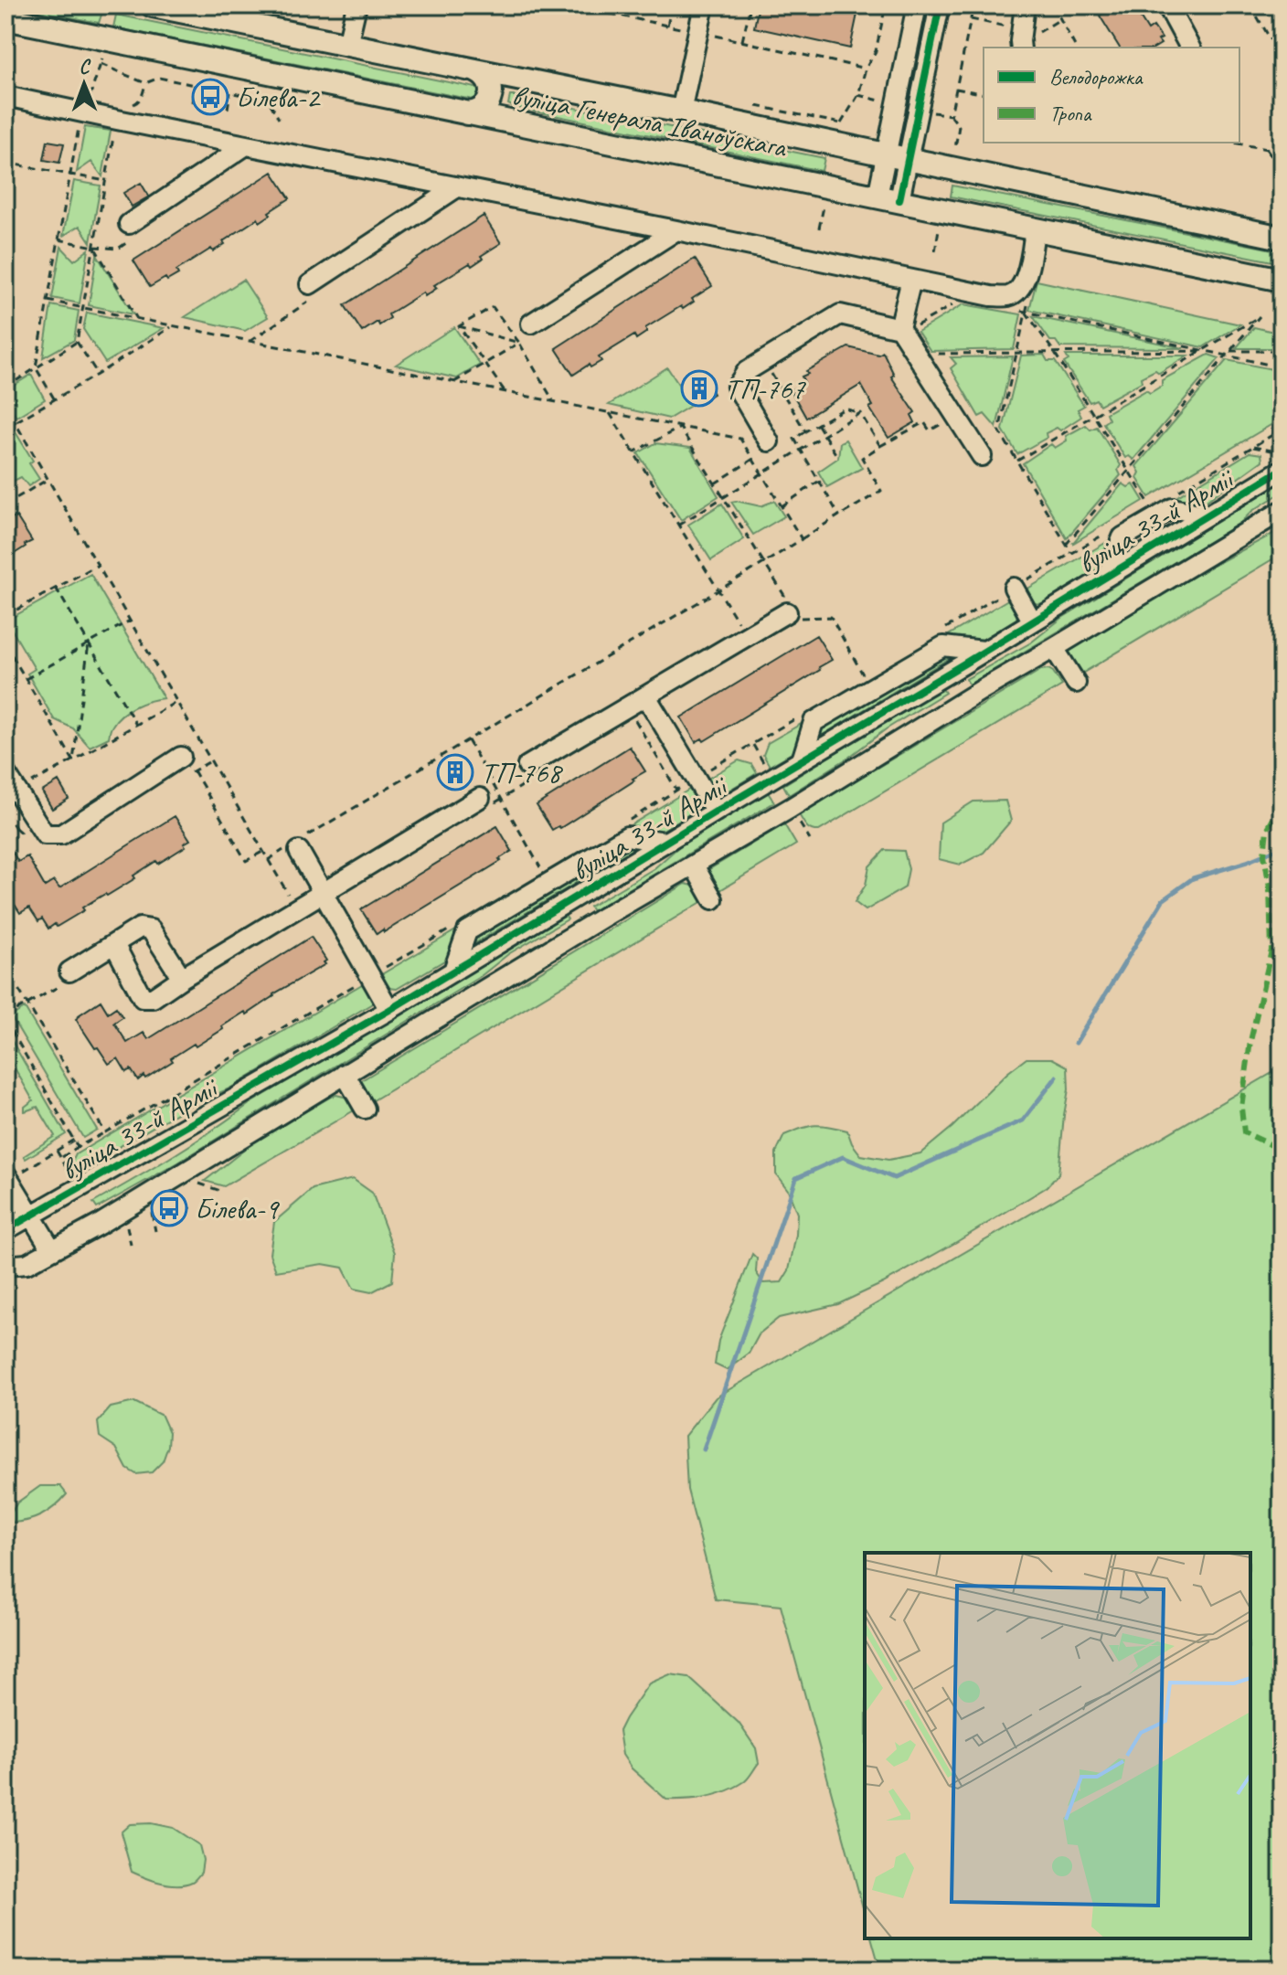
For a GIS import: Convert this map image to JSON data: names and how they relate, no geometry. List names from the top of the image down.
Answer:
{
  "streets": {
    "main road": ["вуліца Генерала Іваноўскага"],
    "street": ["вуліца 33-й Арміі"]
  },
  "places": {
    "bus stop": ["Білева-2", "Білева-9"],
    "building": ["ТП-767", "ТП-768"]
  },
  "legend": ["Велодорожка", "Тропа"],
  "north": "top"
}
